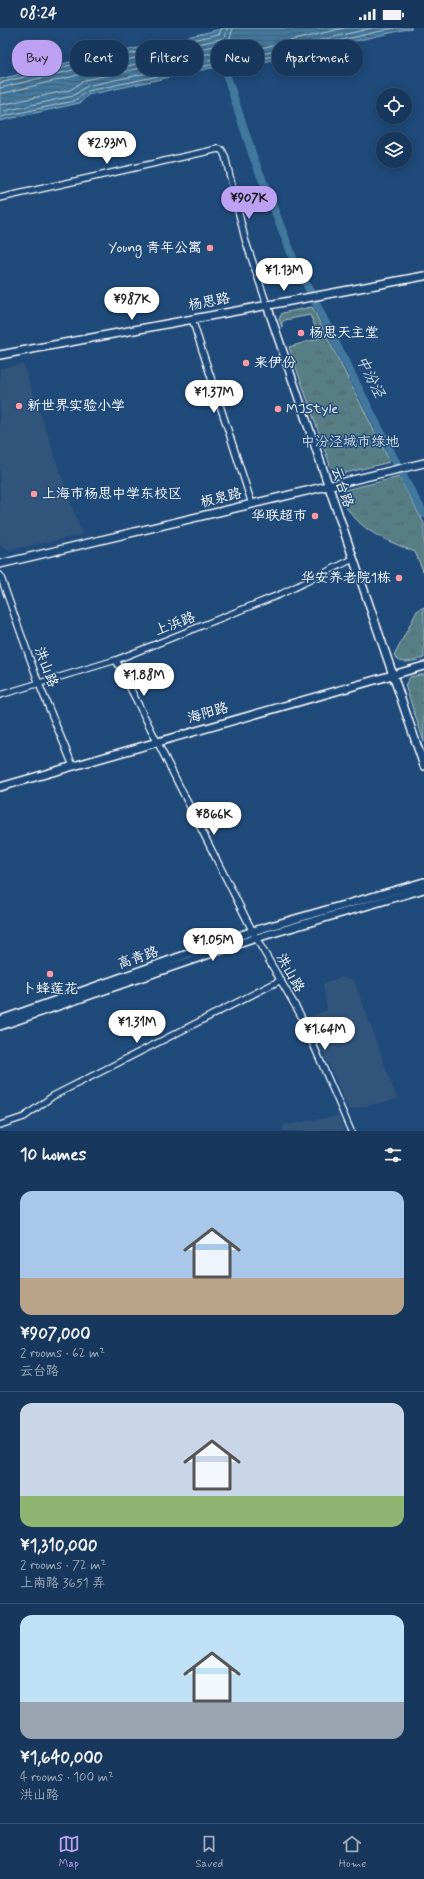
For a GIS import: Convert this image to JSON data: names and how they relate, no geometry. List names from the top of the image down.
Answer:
{
  "streets": {
    "street": [
      "杨思路",
      "云台路",
      "板泉路",
      "上浜路",
      "洪山路",
      "海阳路",
      "高青路"
    ]
  },
  "crossings": [
    ["杨思路", "云台路"],
    ["云台路", "板泉路"],
    ["云台路", "上浜路"],
    ["云台路", "海阳路"],
    ["上浜路", "洪山路"],
    ["洪山路", "海阳路"],
    ["洪山路", "高青路"]
  ],
  "water": ["中汾泾"],
  "parks": ["中汾泾城市绿地"],
  "places": [
    "Young 青年公寓",
    "杨思天主堂",
    "来伊份",
    "新世界实验小学",
    "MJStyle",
    "上海市杨思中学东校区",
    "华联超市",
    "华安养老院1栋",
    "卜蜂莲花"
  ],
  "page": {
    "status": "08:24",
    "chip": [
      "Buy",
      "Rent",
      "Filters",
      "New",
      "Apartment"
    ],
    "price": [
      "¥2.93M",
      "¥907K",
      "¥1.13M",
      "¥987K",
      "¥1.37M",
      "¥1.88M",
      "¥866K",
      "¥1.05M",
      "¥1.31M",
      "¥1.64M"
    ],
    "heading": "10 homes",
    "list": [
      {
        "name": "¥907,000",
        "note": "2 rooms · 62 m² · 云台路"
      },
      {
        "name": "¥1,310,000",
        "note": "2 rooms · 72 m² · 上南路 3651 弄"
      },
      {
        "name": "¥1,640,000",
        "note": "4 rooms · 100 m² · 洪山路"
      }
    ],
    "tabs": ["Map", "Saved", "Home"]
  }
}
